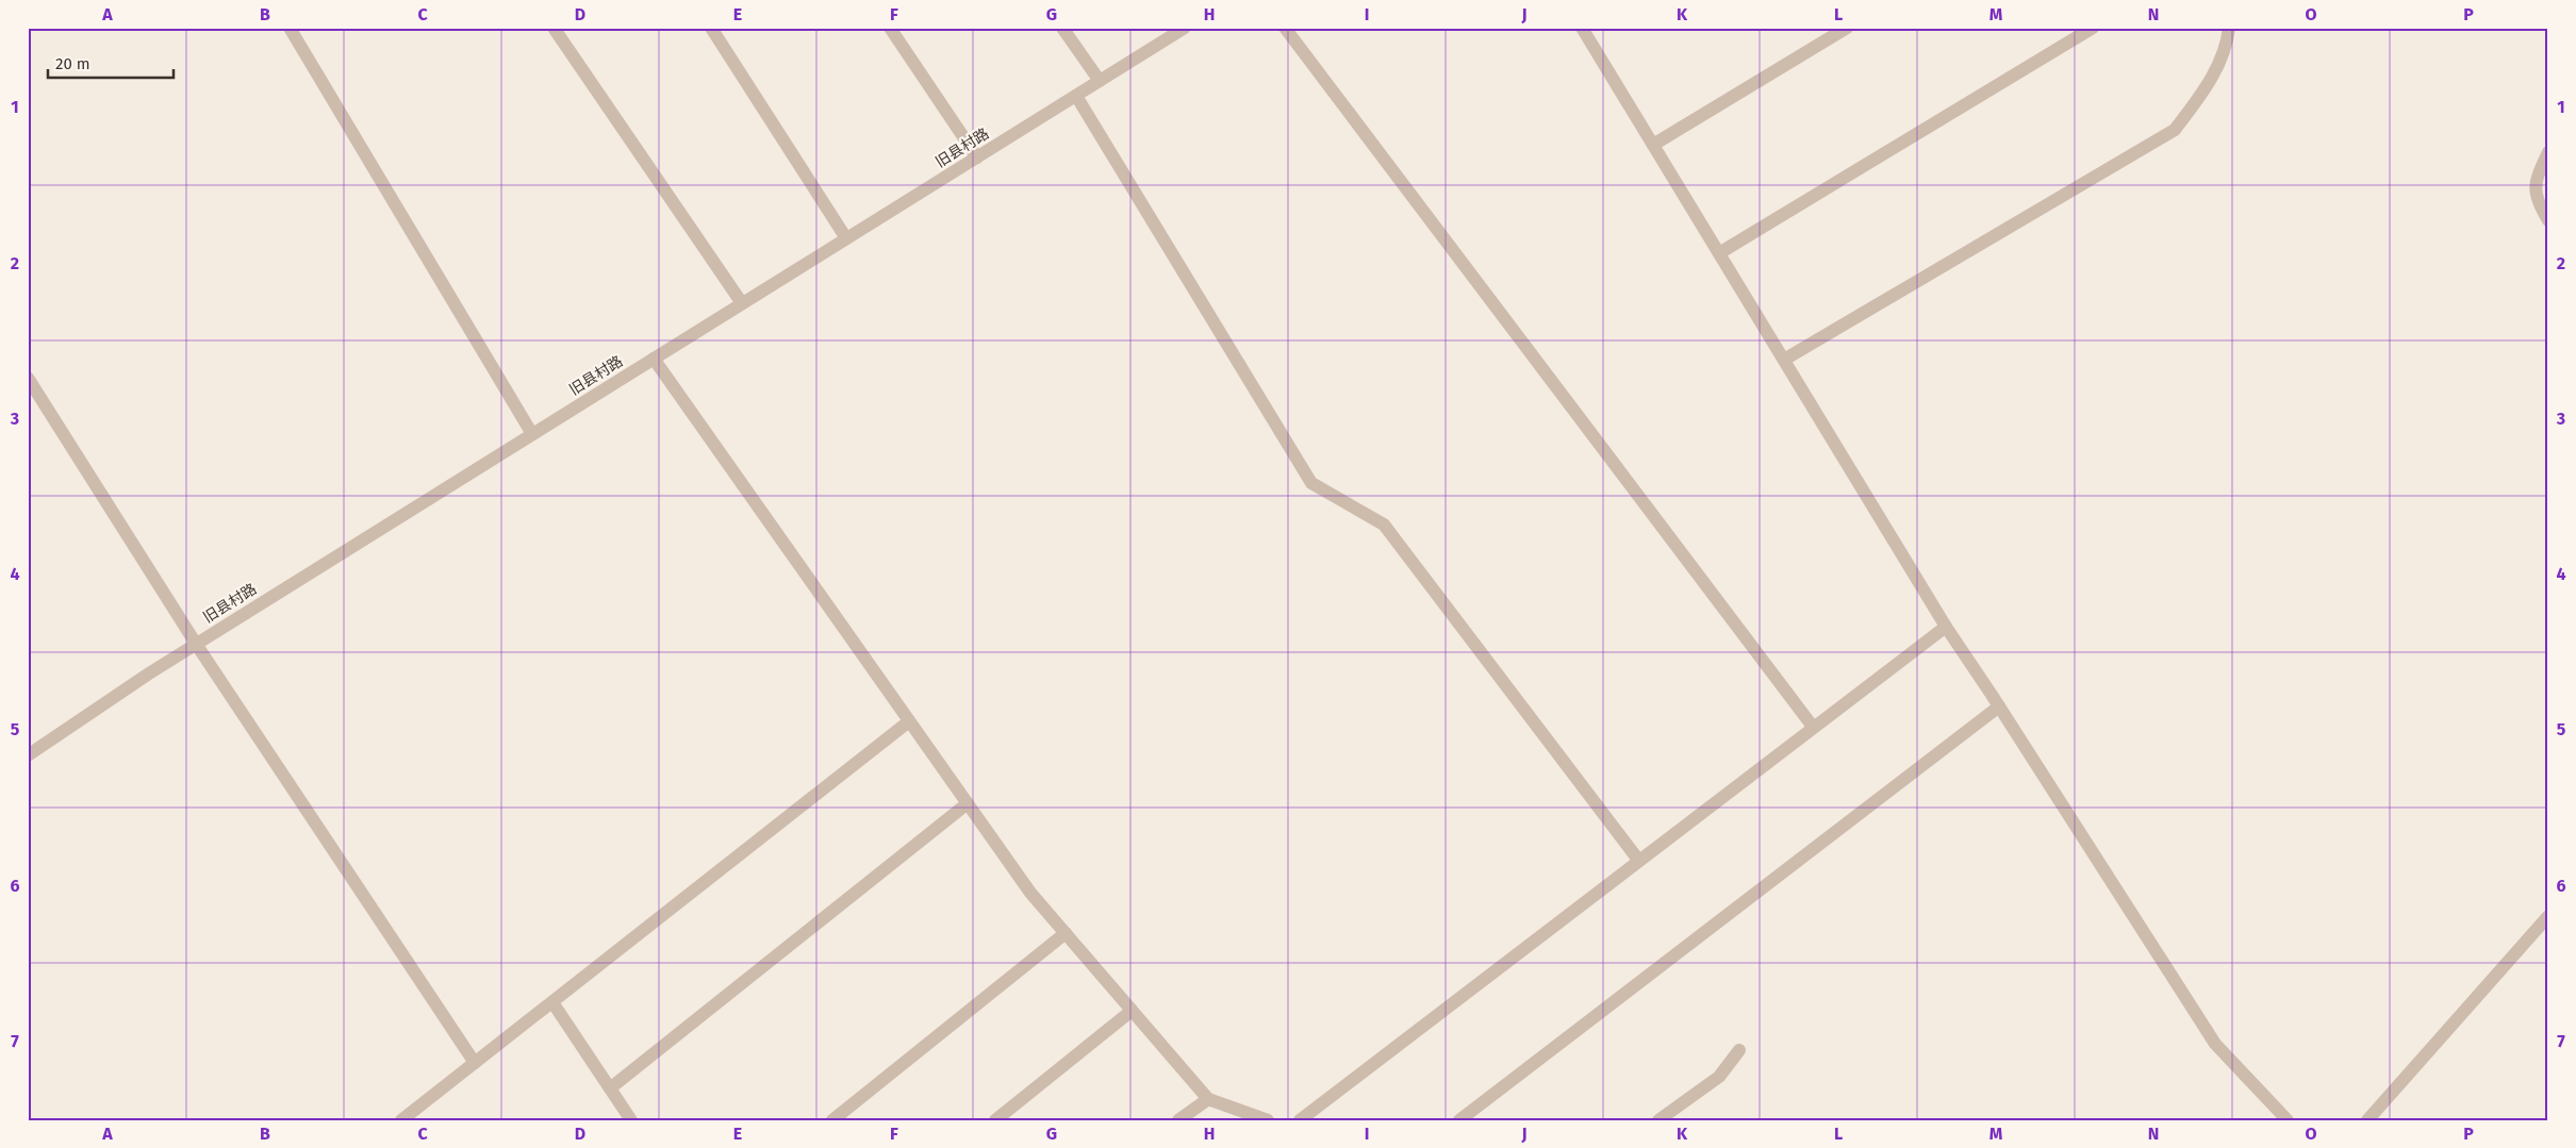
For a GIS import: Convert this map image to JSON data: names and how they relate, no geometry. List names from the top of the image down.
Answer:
{
  "streets": {
    "street": ["旧县村路"]
  },
  "scale_bar": "20 m",
  "grid": {
    "columns": [
      "A",
      "B",
      "C",
      "D",
      "E",
      "F",
      "G",
      "H",
      "I",
      "J",
      "K",
      "L",
      "M",
      "N",
      "O",
      "P"
    ],
    "rows": [
      "1",
      "2",
      "3",
      "4",
      "5",
      "6",
      "7"
    ]
  }
}
